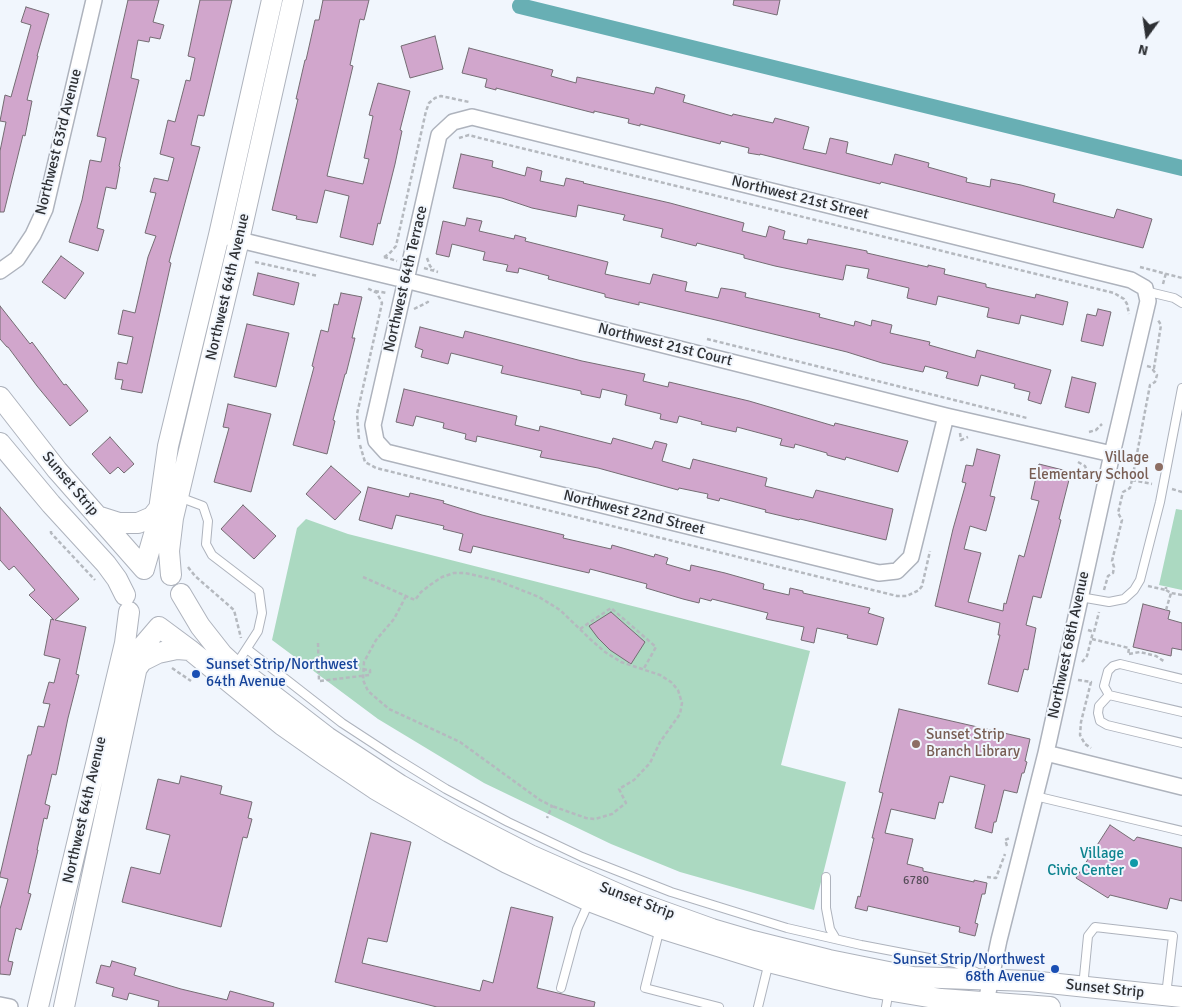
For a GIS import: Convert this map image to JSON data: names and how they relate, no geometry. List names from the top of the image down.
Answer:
{
  "streets": {
    "street": [
      "Northwest 63rd Avenue",
      "Northwest 21st Street",
      "Northwest 64th Terrace",
      "Northwest 64th Avenue",
      "Northwest 21st Court",
      "Sunset Strip",
      "Northwest 22nd Street",
      "Northwest 68th Avenue"
    ]
  },
  "crossings": [
    ["Northwest 21st Street", "Northwest 64th Terrace"],
    ["Northwest 21st Street", "Northwest 68th Avenue"],
    ["Northwest 64th Terrace", "Northwest 21st Court"],
    ["Northwest 64th Terrace", "Northwest 22nd Street"],
    ["Northwest 64th Avenue", "Northwest 21st Court"],
    ["Northwest 64th Avenue", "Sunset Strip"],
    ["Northwest 21st Court", "Northwest 22nd Street"],
    ["Northwest 21st Court", "Northwest 68th Avenue"],
    ["Sunset Strip", "Northwest 68th Avenue"]
  ],
  "places": [
    "Village Elementary School",
    "Sunset Strip/Northwest 64th Avenue",
    "Sunset Strip Branch Library",
    "Village Civic Center",
    "Sunset Strip/Northwest 68th Avenue"
  ],
  "house_numbers": ["6780"],
  "north": "bottom"
}
